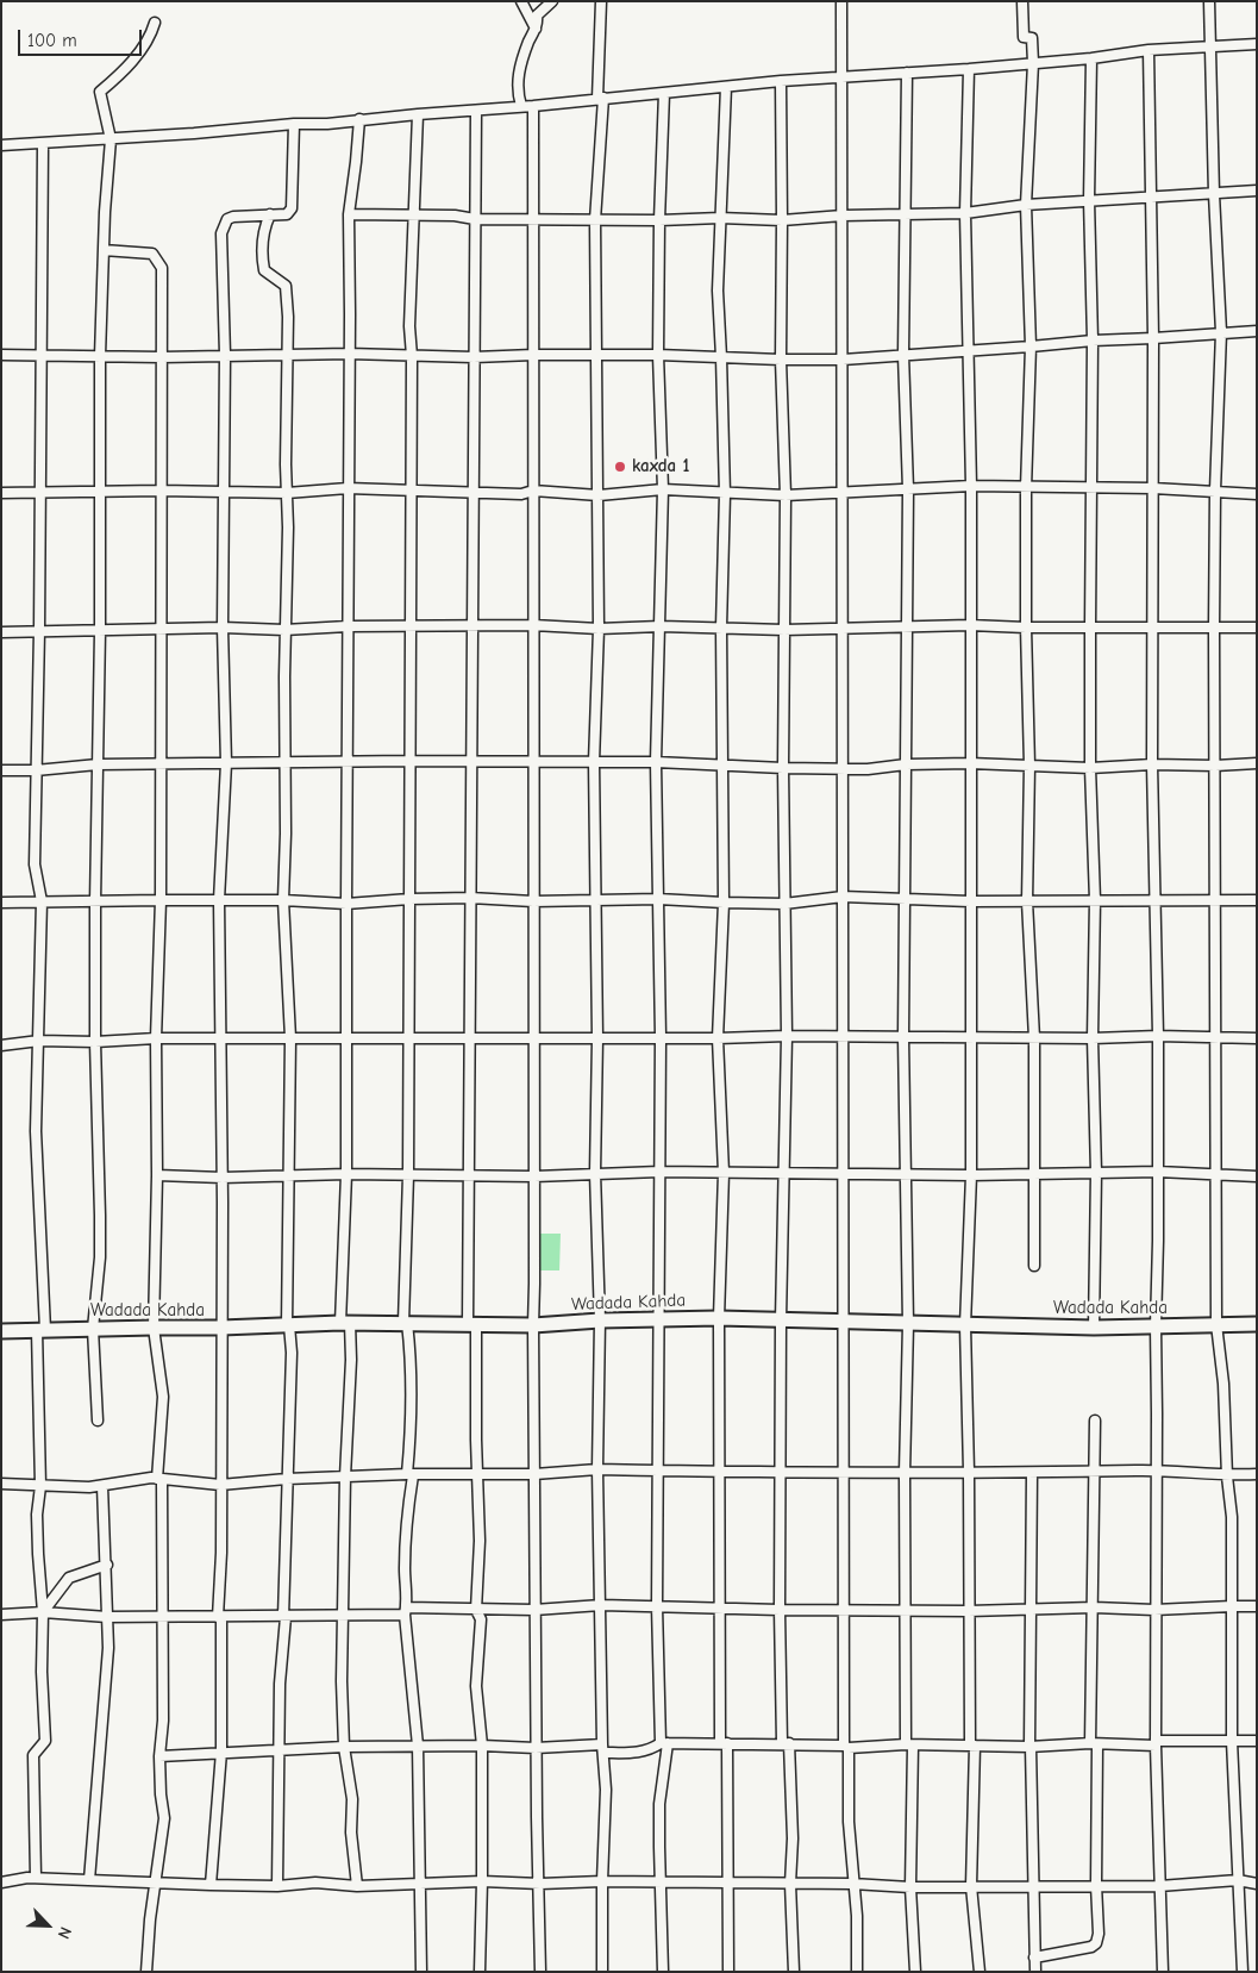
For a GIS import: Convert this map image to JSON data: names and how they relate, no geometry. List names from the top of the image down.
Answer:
{
  "streets": {
    "main road": ["Wadada Kahda"]
  },
  "places": ["kaxda 1"],
  "scale_bar": "100 m",
  "north": "bottom right"
}
